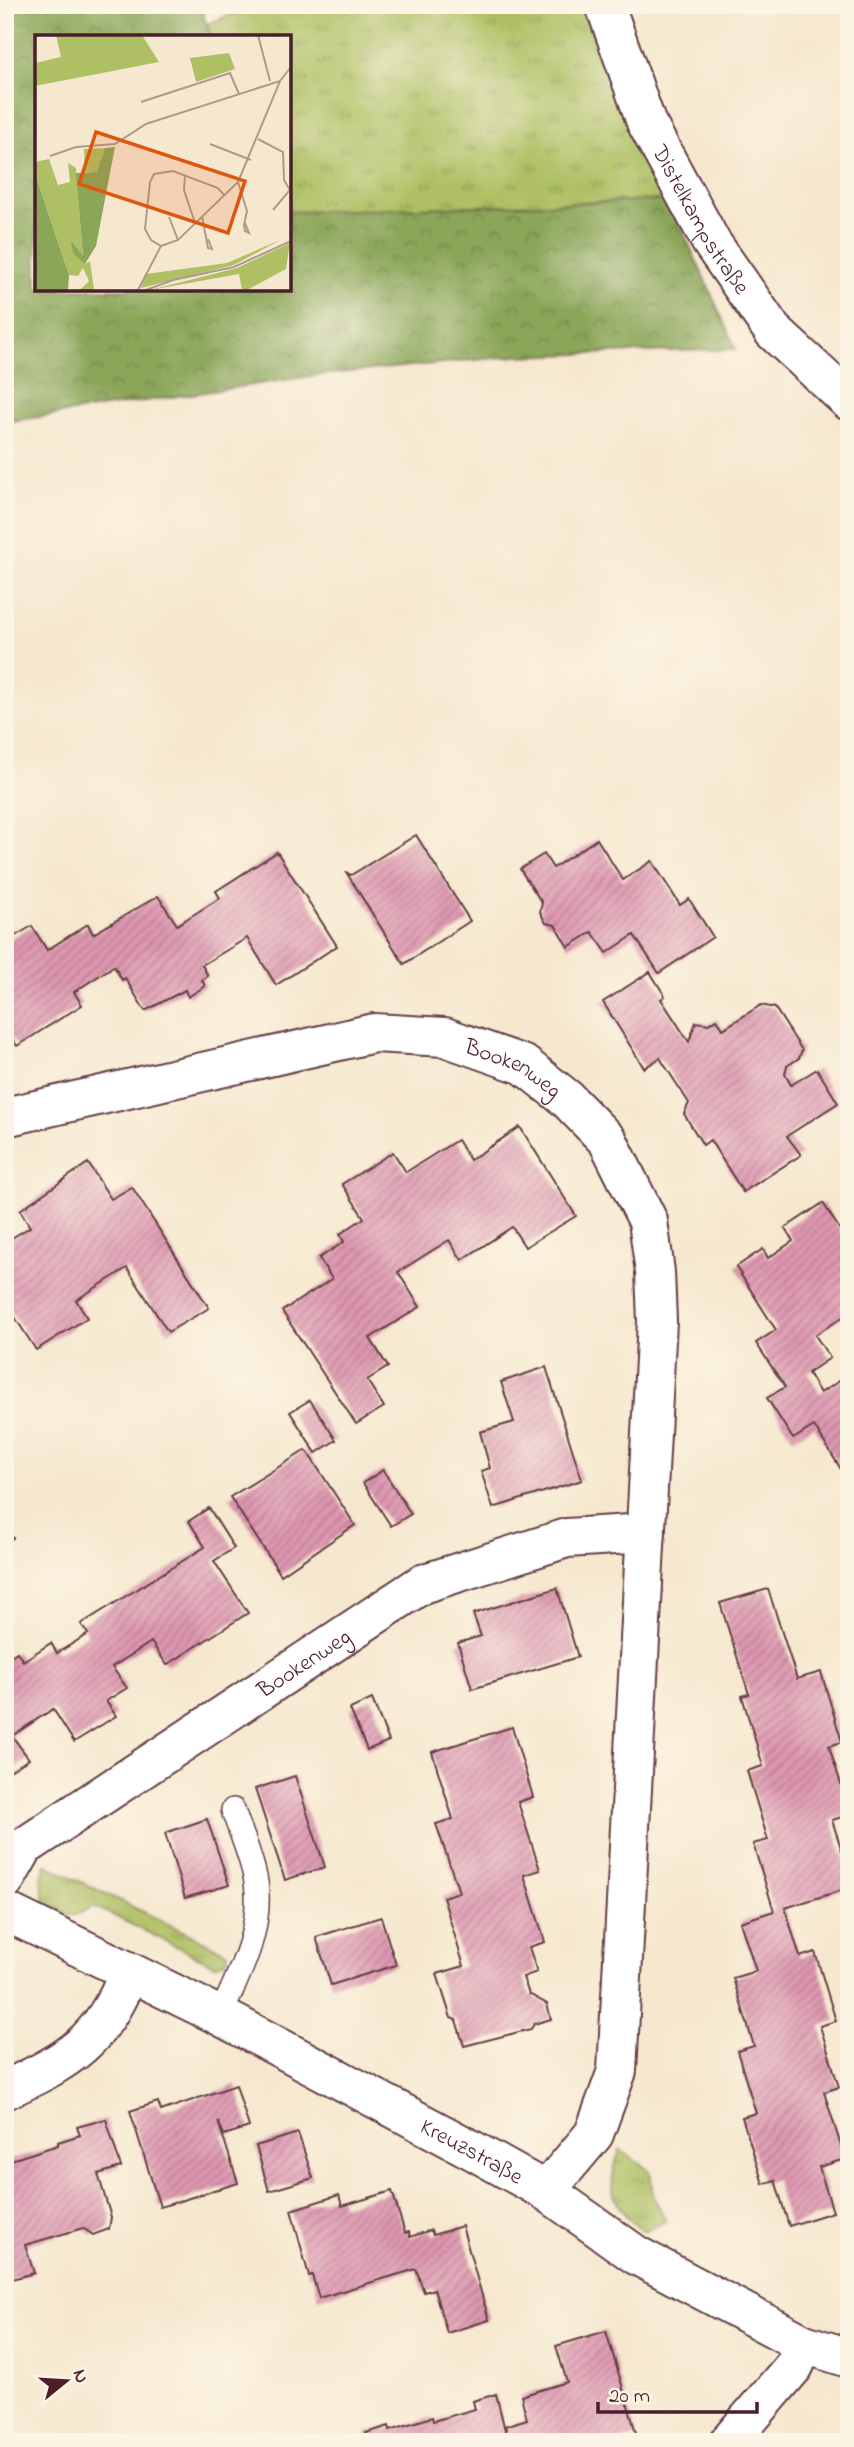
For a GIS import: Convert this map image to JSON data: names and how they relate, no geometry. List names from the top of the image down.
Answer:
{
  "streets": {
    "street": ["Distelkampstraße", "Bookenweg", "Kreuzstraße"]
  },
  "crossings": [
    ["Bookenweg", "Kreuzstraße"]
  ],
  "scale_bar": "20 m",
  "north": "right"
}
